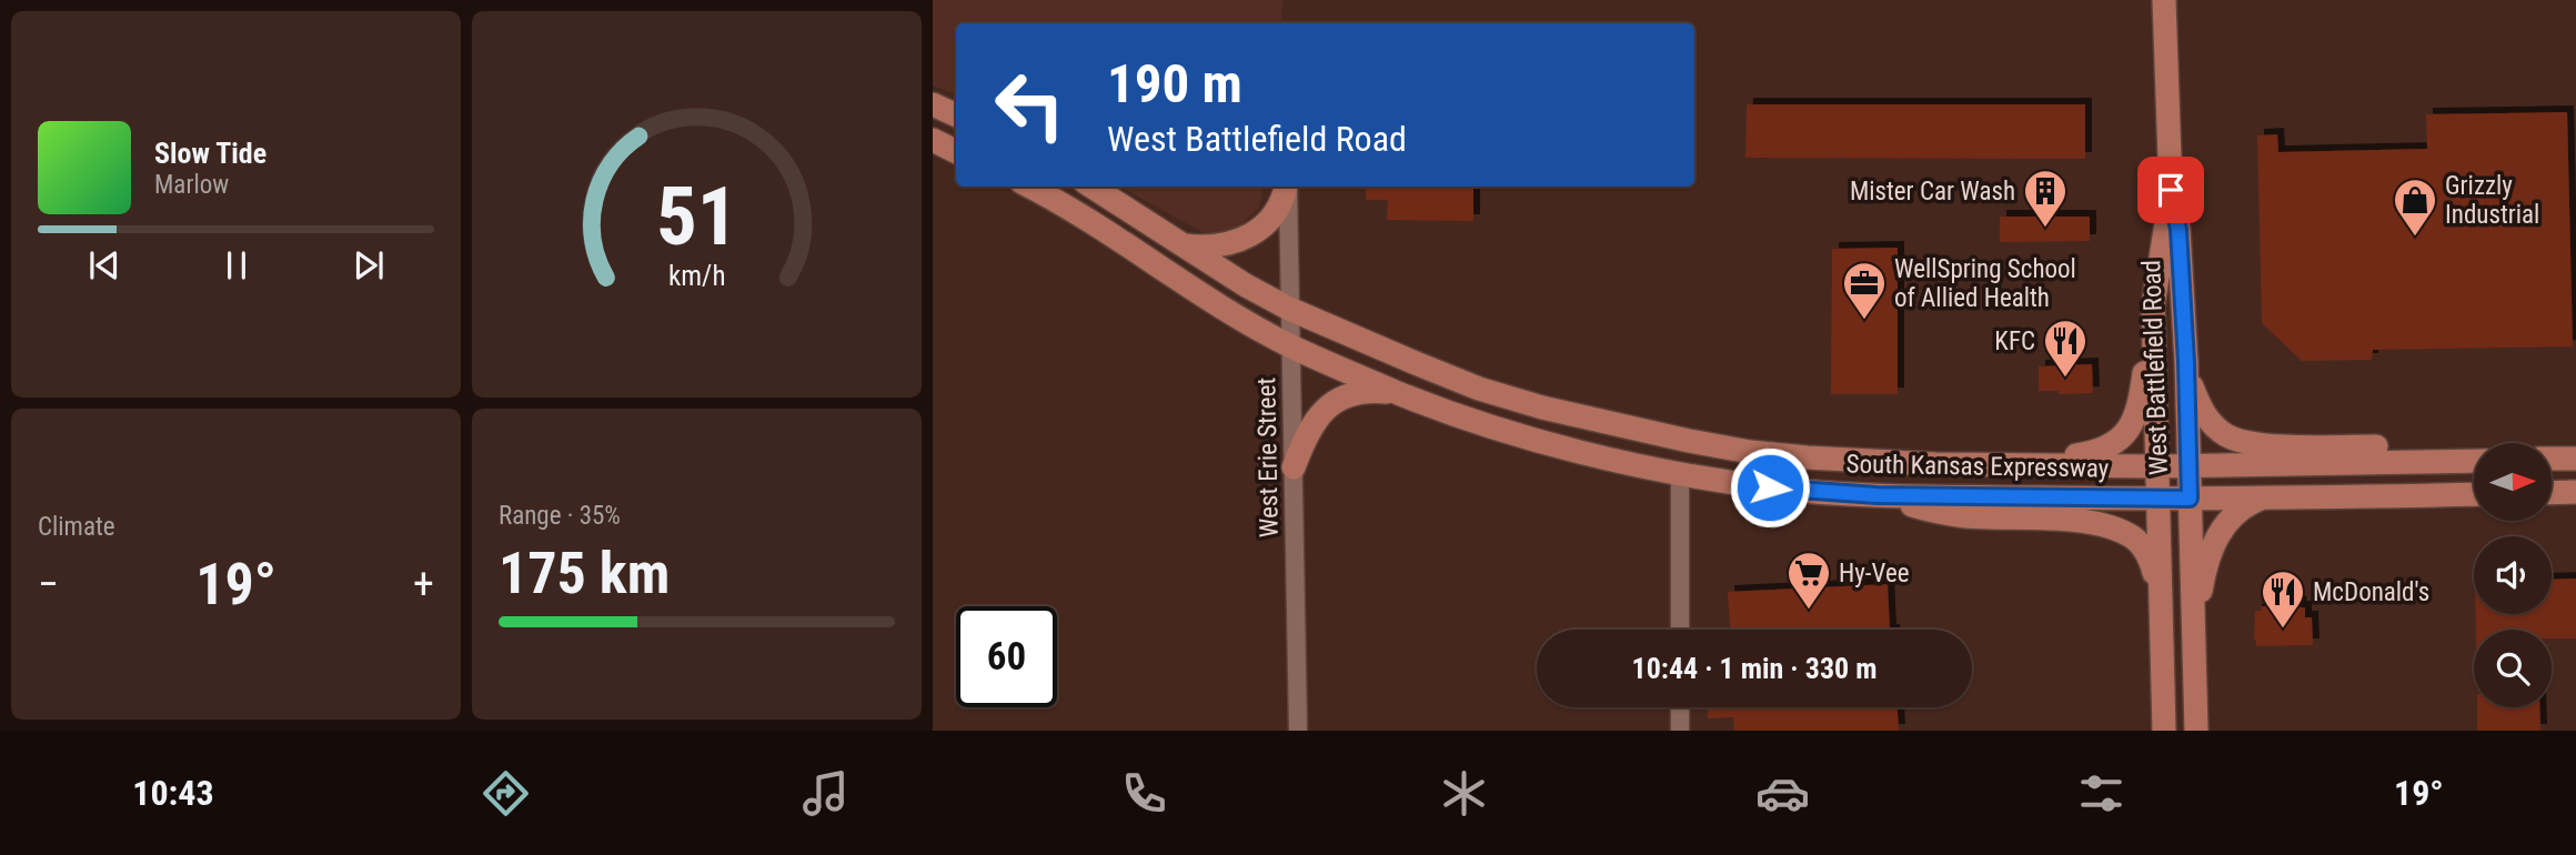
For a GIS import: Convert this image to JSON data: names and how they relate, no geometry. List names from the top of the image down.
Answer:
{
  "streets": {
    "main road": ["West Battlefield Road", "South Kansas Expressway"],
    "street": ["West Erie Street"]
  },
  "crossings": [
    ["West Battlefield Road", "South Kansas Expressway"],
    ["West Erie Street", "South Kansas Expressway"]
  ],
  "places": {
    "building": ["Mister Car Wash"],
    "shop": ["Grizzly Industrial"],
    "office": ["WellSpring School of Allied Health"],
    "restaurant": ["KFC", "McDonald's"],
    "supermarket": ["Hy-Vee"]
  },
  "north": "right",
  "page": {
    "turn": ["190 m", "West Battlefield Road"],
    "song": ["Slow Tide", "Marlow"],
    "tile": [
      "Climate",
      ["Range · 35%", "175 km"]
    ],
    "heat": ["−", "19°", "+"],
    "limit": "60",
    "trip": "10:44 · 1 min · 330 m",
    "tabs": ["10:43", "19°"],
    "gauge": ["51", "km/h"]
  }
}
